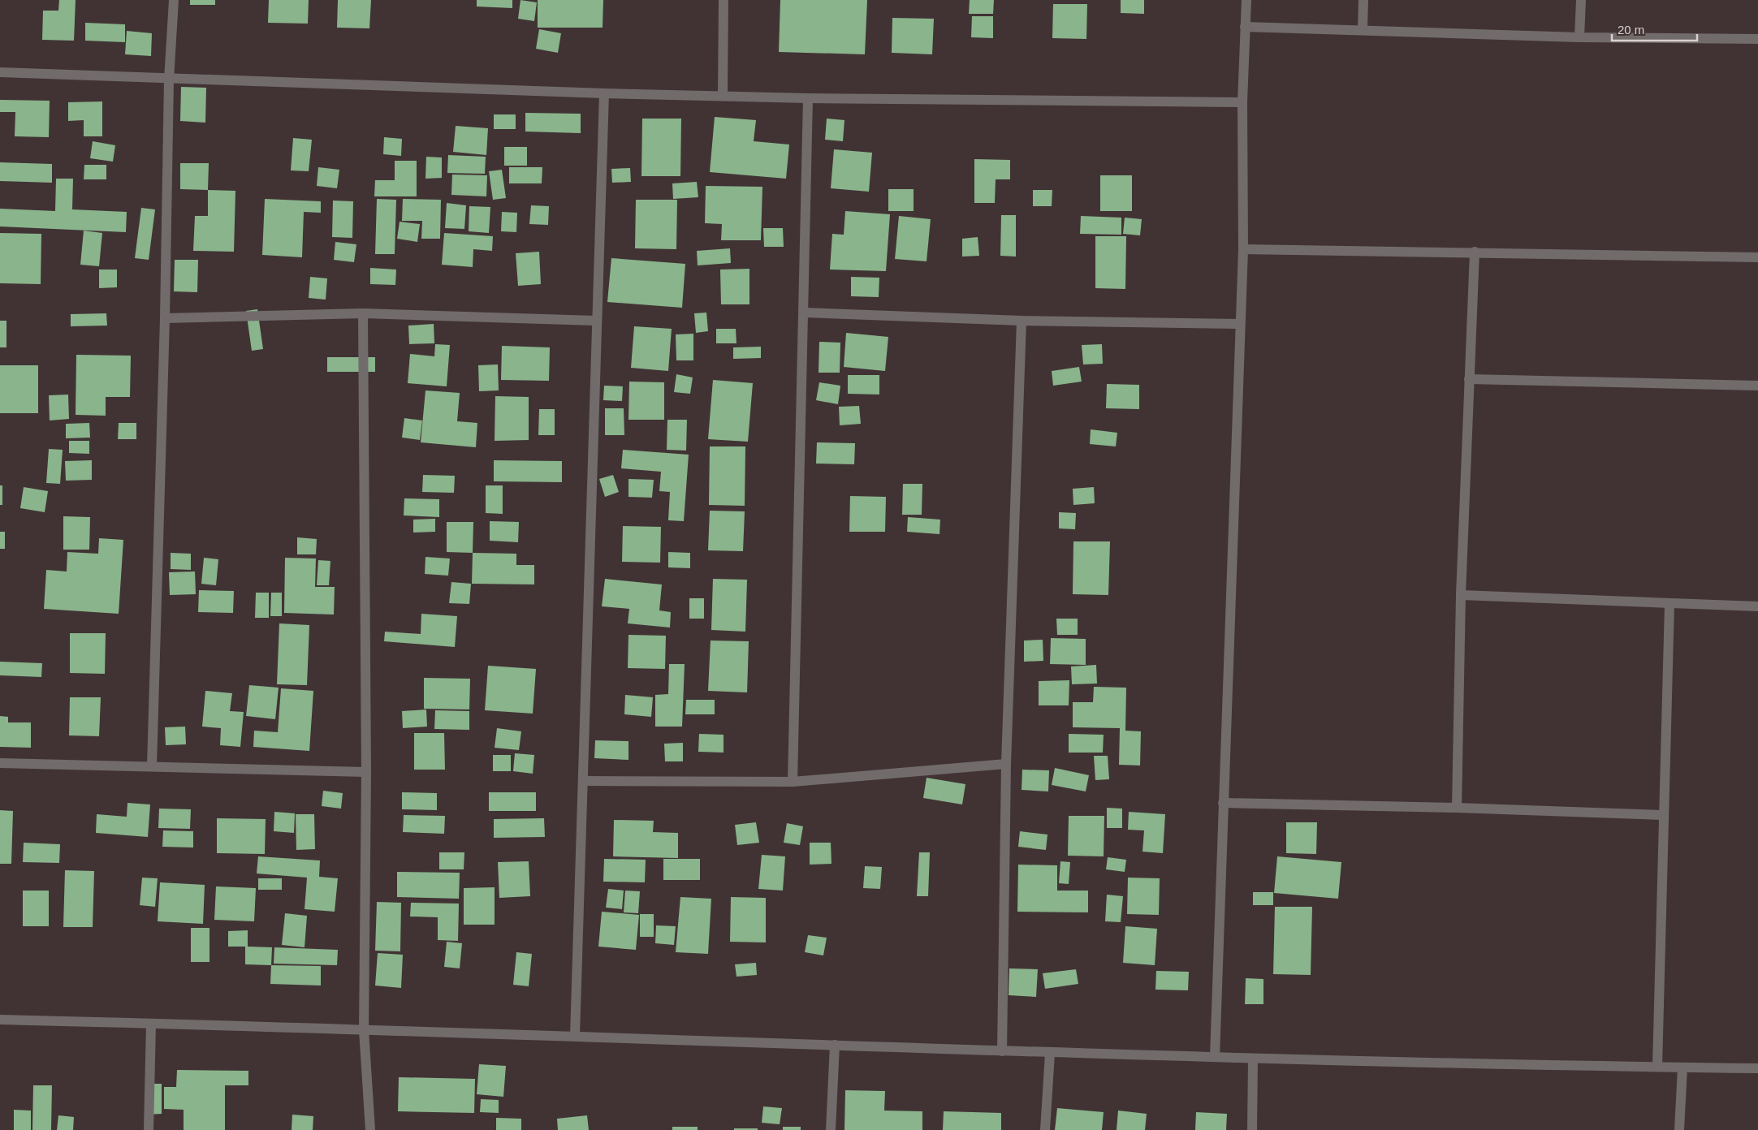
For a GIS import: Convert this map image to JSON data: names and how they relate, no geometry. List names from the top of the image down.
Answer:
{
  "scale_bar": "20 m"
}
